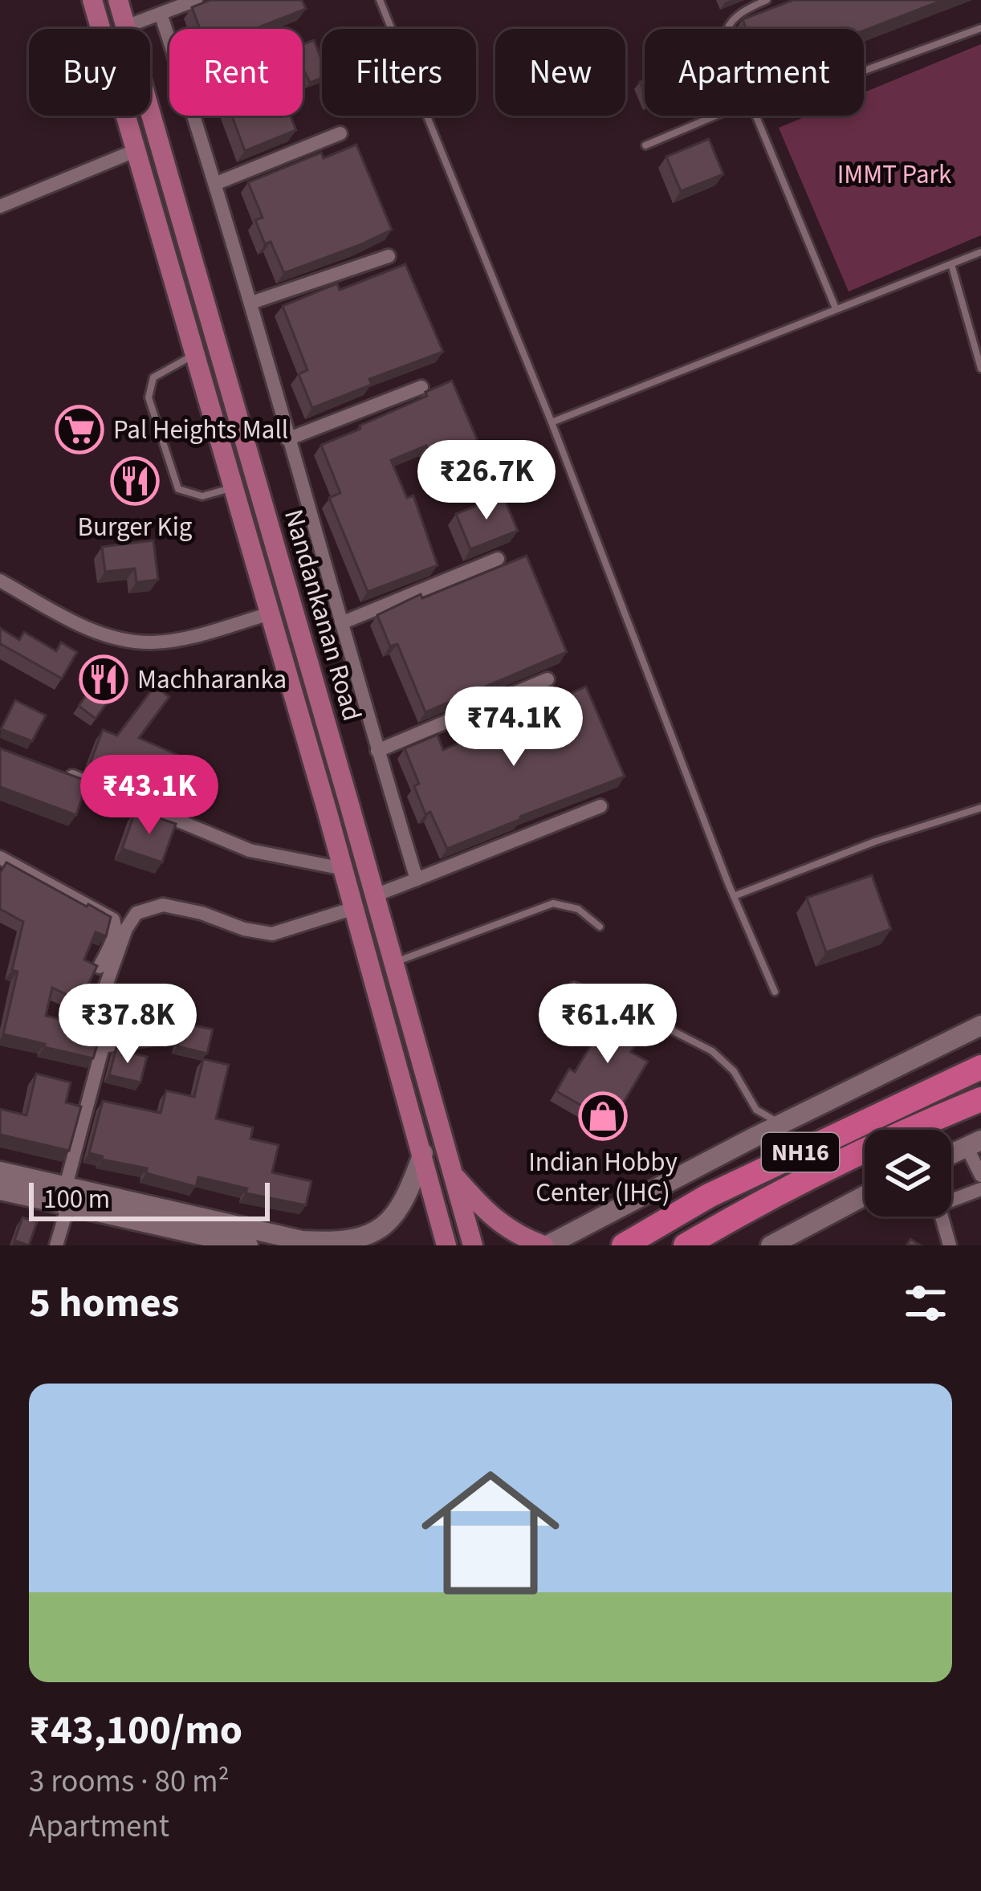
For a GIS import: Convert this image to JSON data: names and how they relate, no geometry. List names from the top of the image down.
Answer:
{
  "streets": {
    "highway": ["NH16"],
    "main road": ["Nandankanan Road"]
  },
  "parks": ["IMMT Park"],
  "places": {
    "supermarket": ["Pal Heights Mall"],
    "restaurant": ["Burger Kig", "Machharanka"],
    "shop": ["Indian Hobby Center (IHC)"]
  },
  "scale_bar": "100 m",
  "page": {
    "chip": [
      "Buy",
      "Rent",
      "Filters",
      "New",
      "Apartment"
    ],
    "price": [
      "₹26.7K",
      "₹74.1K",
      "₹43.1K",
      "₹37.8K",
      "₹61.4K"
    ],
    "scale": "100 m",
    "heading": "5 homes",
    "list": [
      {
        "name": "₹43,100/mo",
        "note": "3 rooms · 80 m² · Apartment"
      }
    ]
  }
}
